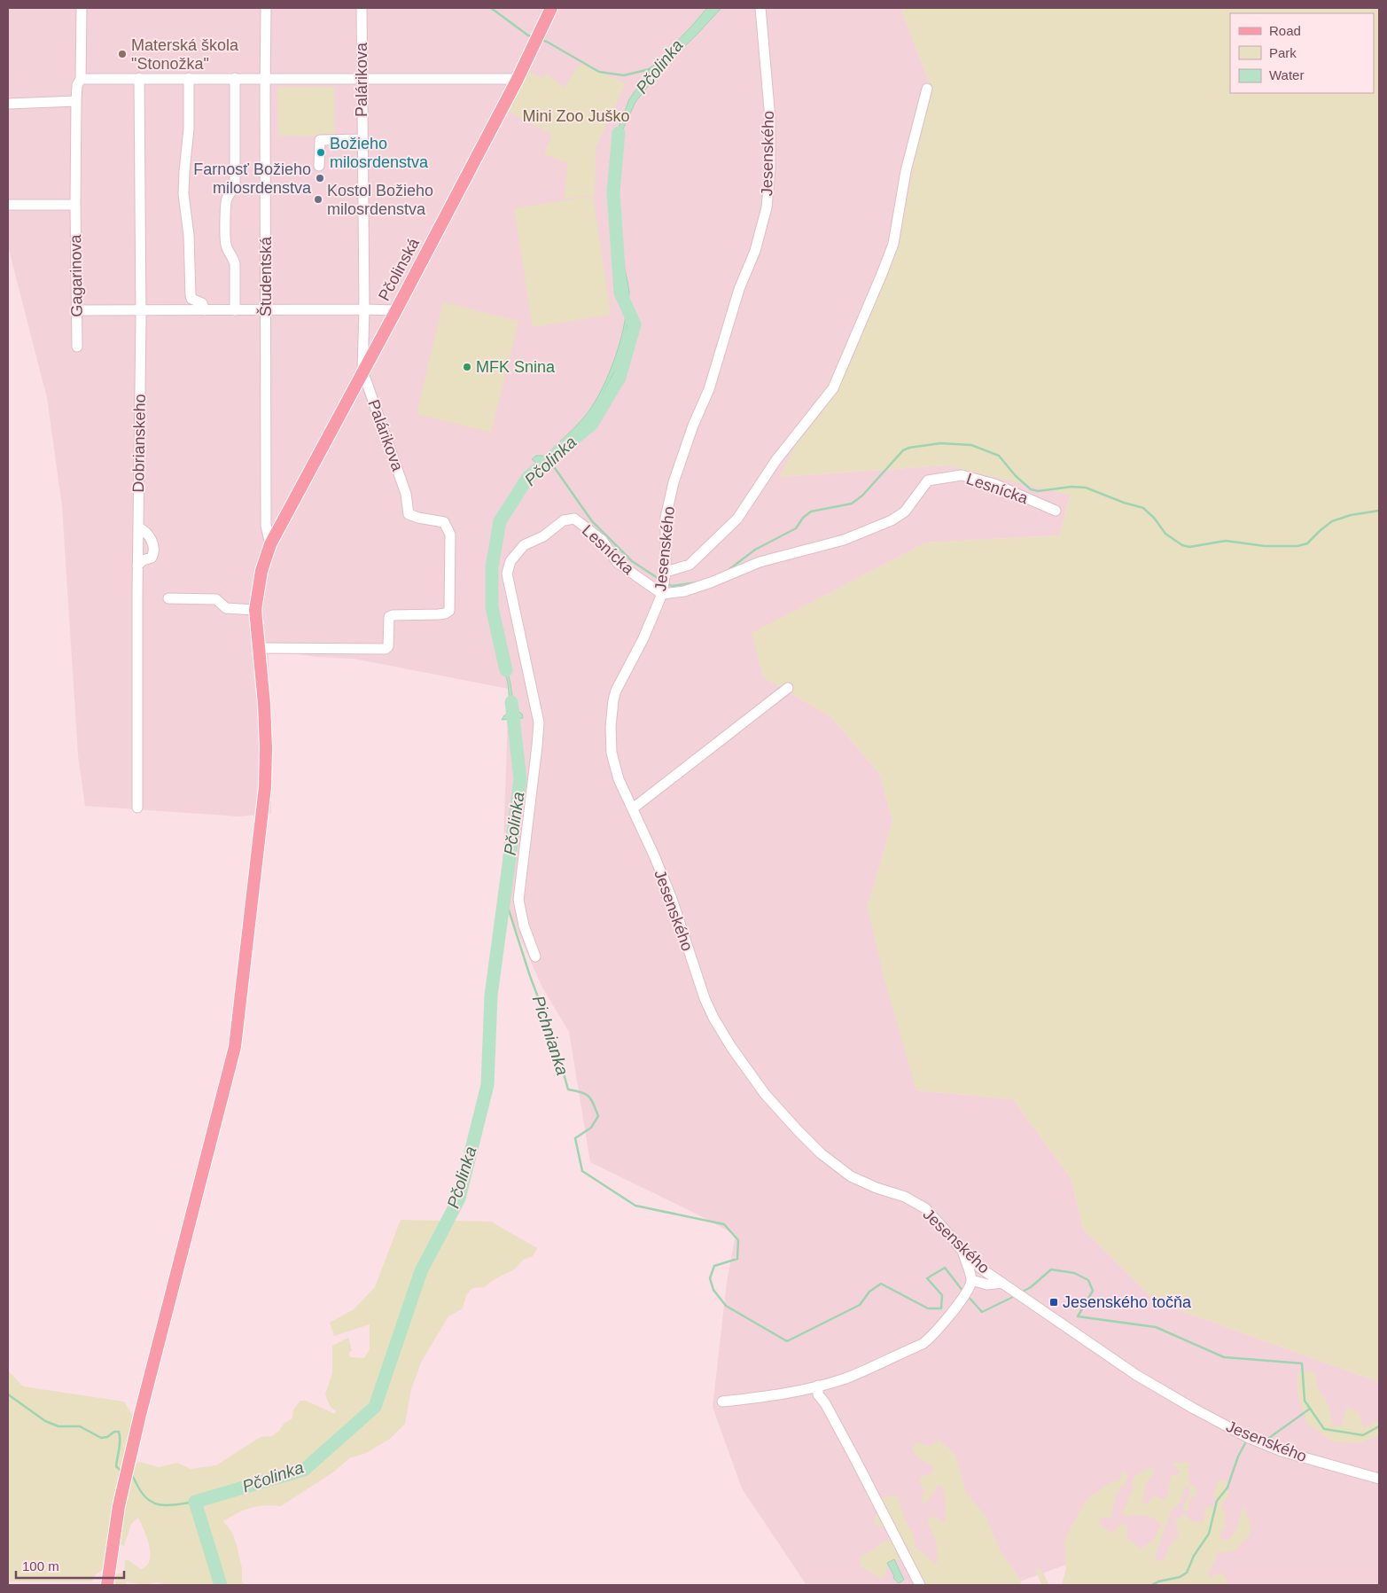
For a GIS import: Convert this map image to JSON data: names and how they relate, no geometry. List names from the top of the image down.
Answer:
{
  "streets": {
    "main road": ["Pčolinská"],
    "street": [
      "Palárikova",
      "Jesenského",
      "Gagarinova",
      "Študentská",
      "Dobrianskeho",
      "Lesnícka"
    ]
  },
  "crossings": [
    ["Palárikova", "Pčolinská"],
    ["Jesenského", "Lesnícka"],
    ["Pčolinská", "Študentská"]
  ],
  "water": ["Pčolinka", "Pichnianka"],
  "parks": ["Mini Zoo Juško"],
  "places": {
    "other": [
      "Materská škola \"Stonožka\"",
      "Božieho milosrdenstva",
      "Farnosť Božieho milosrdenstva",
      "Kostol Božieho milosrdenstva",
      "MFK Snina"
    ],
    "transit": ["Jesenského točňa"]
  },
  "legend": ["Road", "Park", "Water"],
  "scale_bar": "100 m"
}
